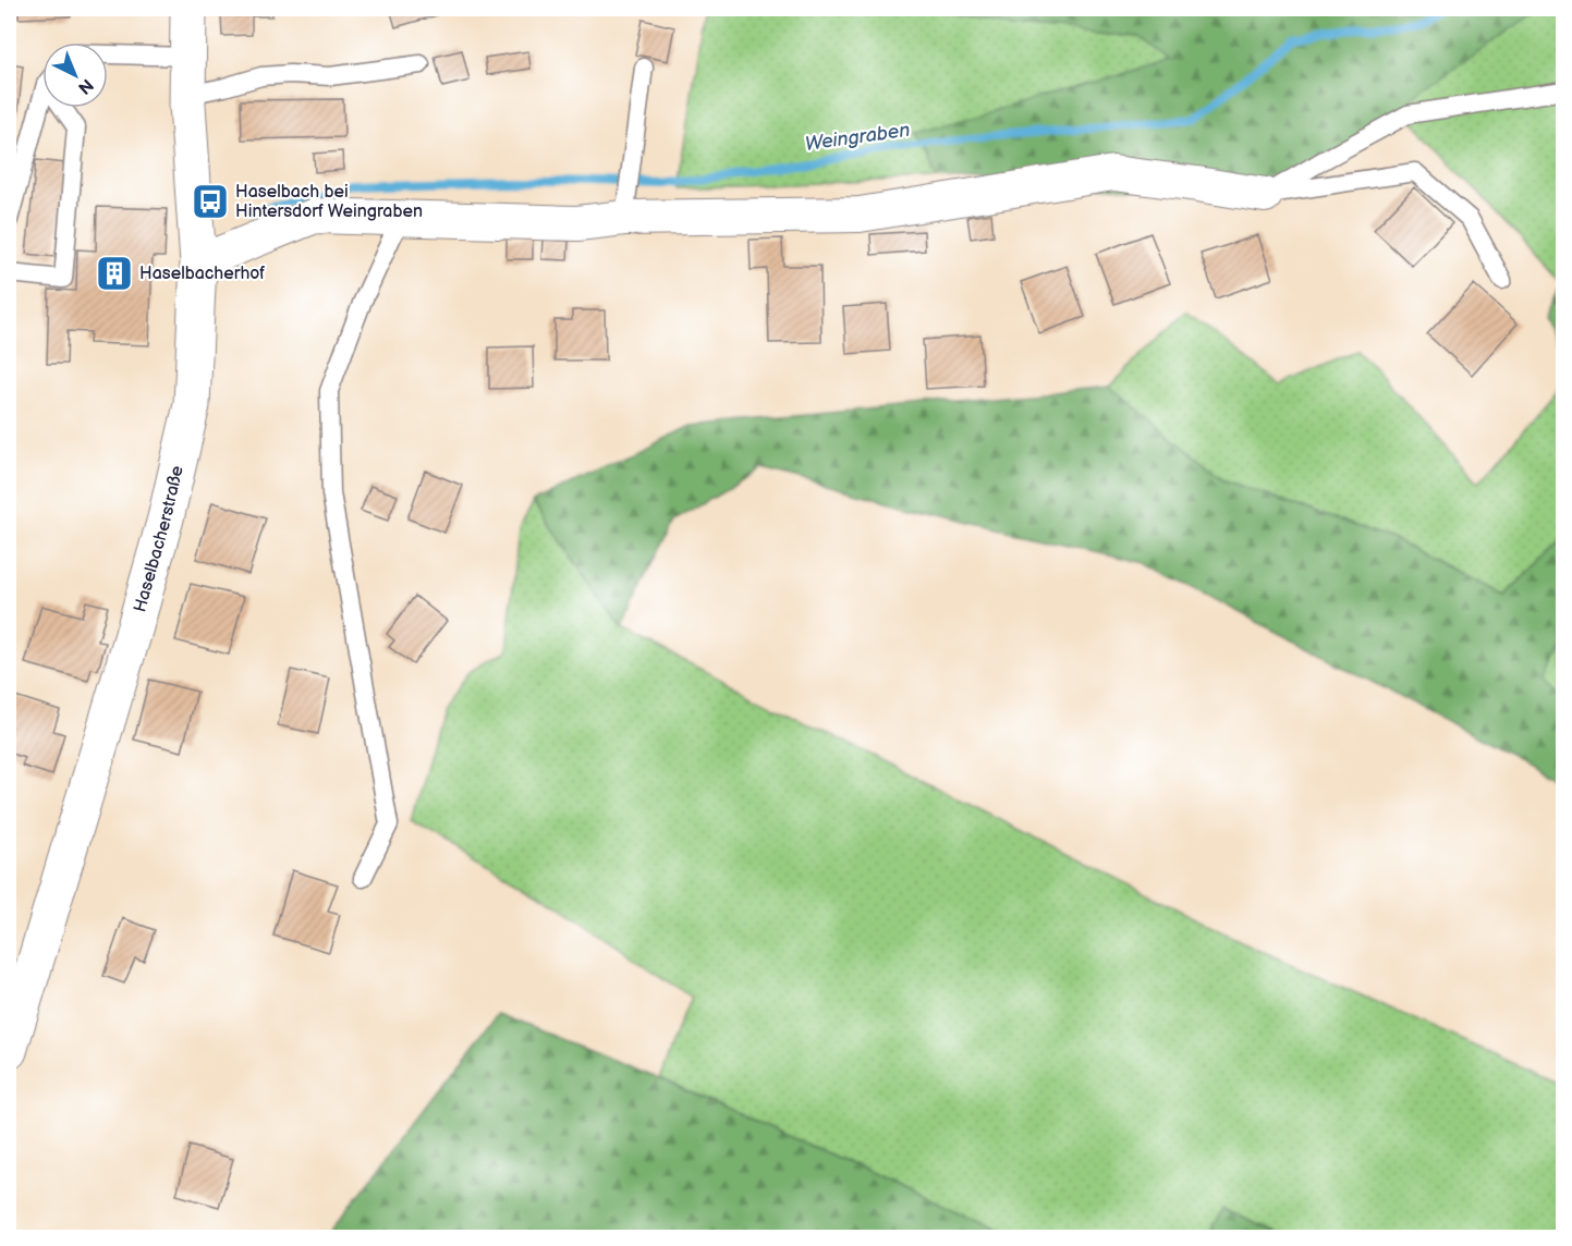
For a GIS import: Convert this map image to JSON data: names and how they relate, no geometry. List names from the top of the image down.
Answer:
{
  "streets": {
    "street": ["Haselbacherstraße"]
  },
  "water": ["Weingraben"],
  "places": {
    "bus stop": ["Haselbach bei Hintersdorf Weingraben"],
    "building": ["Haselbacherhof"]
  },
  "north": "bottom right"
}
